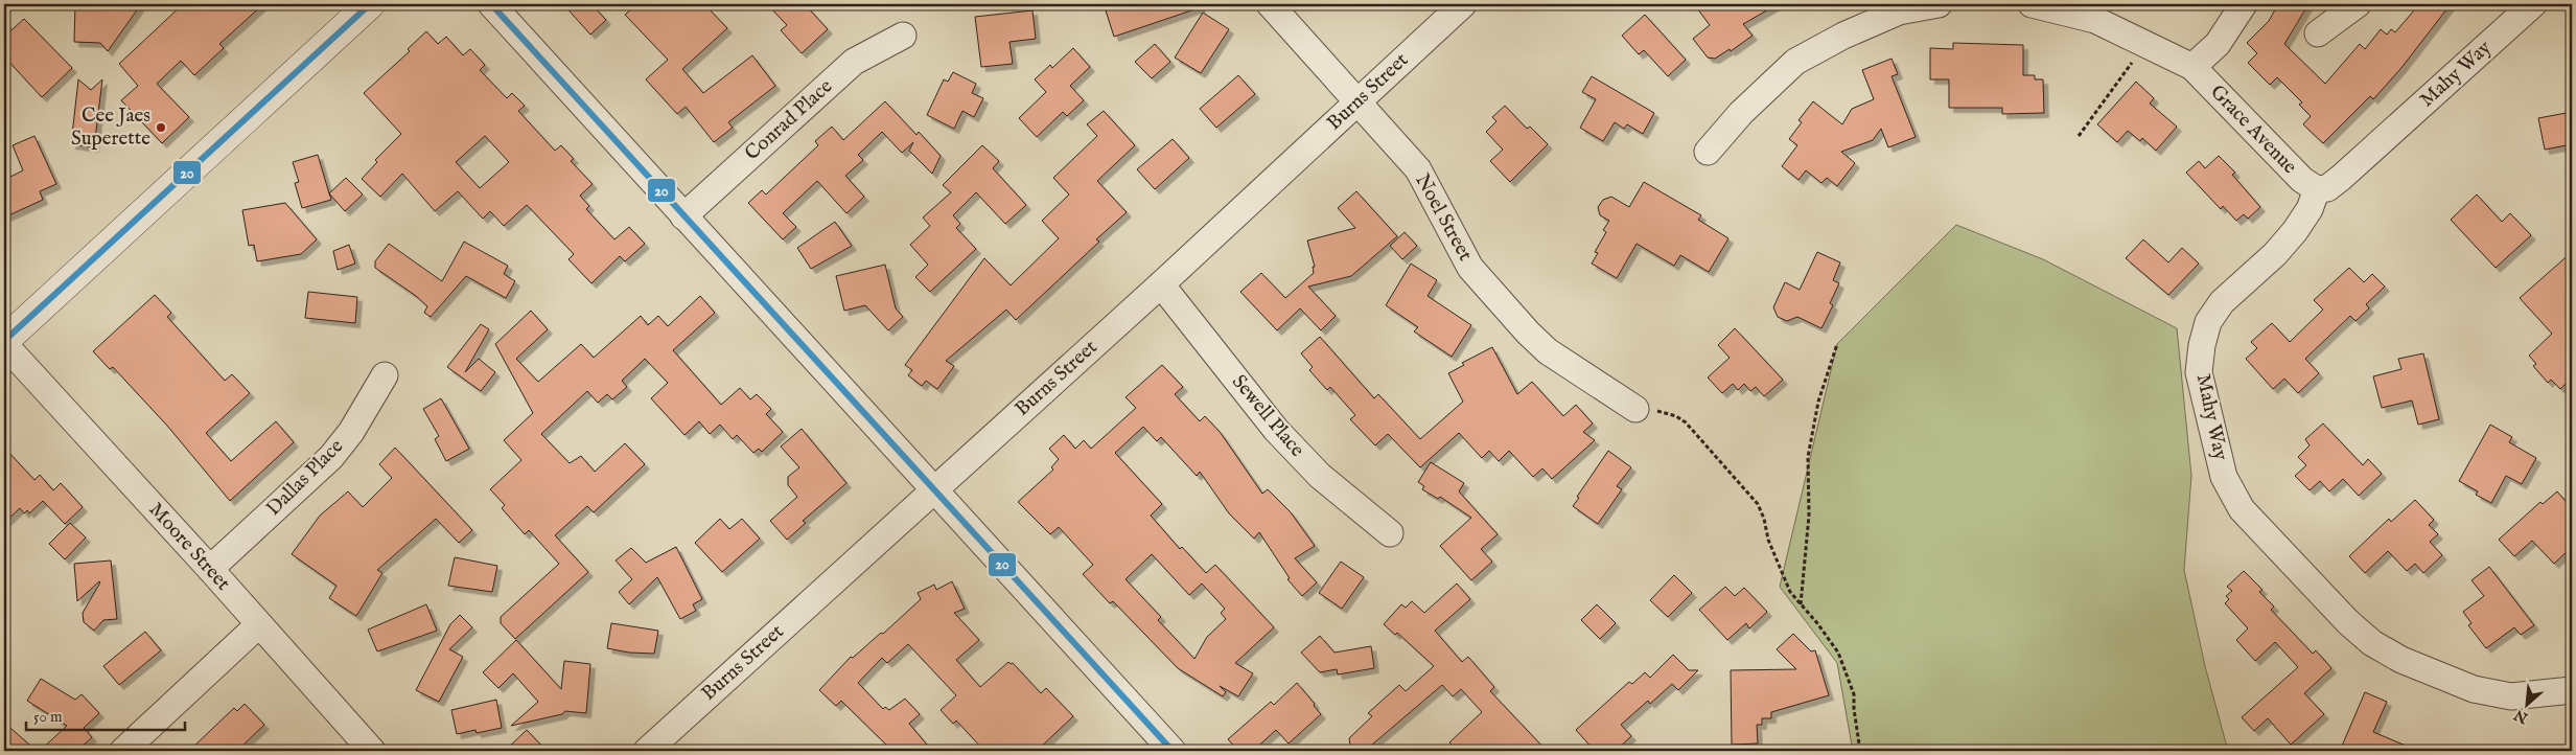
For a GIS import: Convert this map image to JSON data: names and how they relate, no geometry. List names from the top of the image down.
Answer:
{
  "streets": {
    "street": [
      "Mahy Way",
      "Burns Street",
      "Conrad Place",
      "Grace Avenue",
      "Noel Street",
      "Sewell Place",
      "Dallas Place",
      "Moore Street"
    ]
  },
  "crossings": [
    ["Mahy Way", "Grace Avenue"],
    ["Burns Street", "Noel Street"],
    ["Burns Street", "Sewell Place"],
    ["Dallas Place", "Moore Street"]
  ],
  "places": ["Cee Jaes Superette"],
  "lines": ["transit line 20"],
  "scale_bar": "50 m",
  "north": "bottom left"
}
